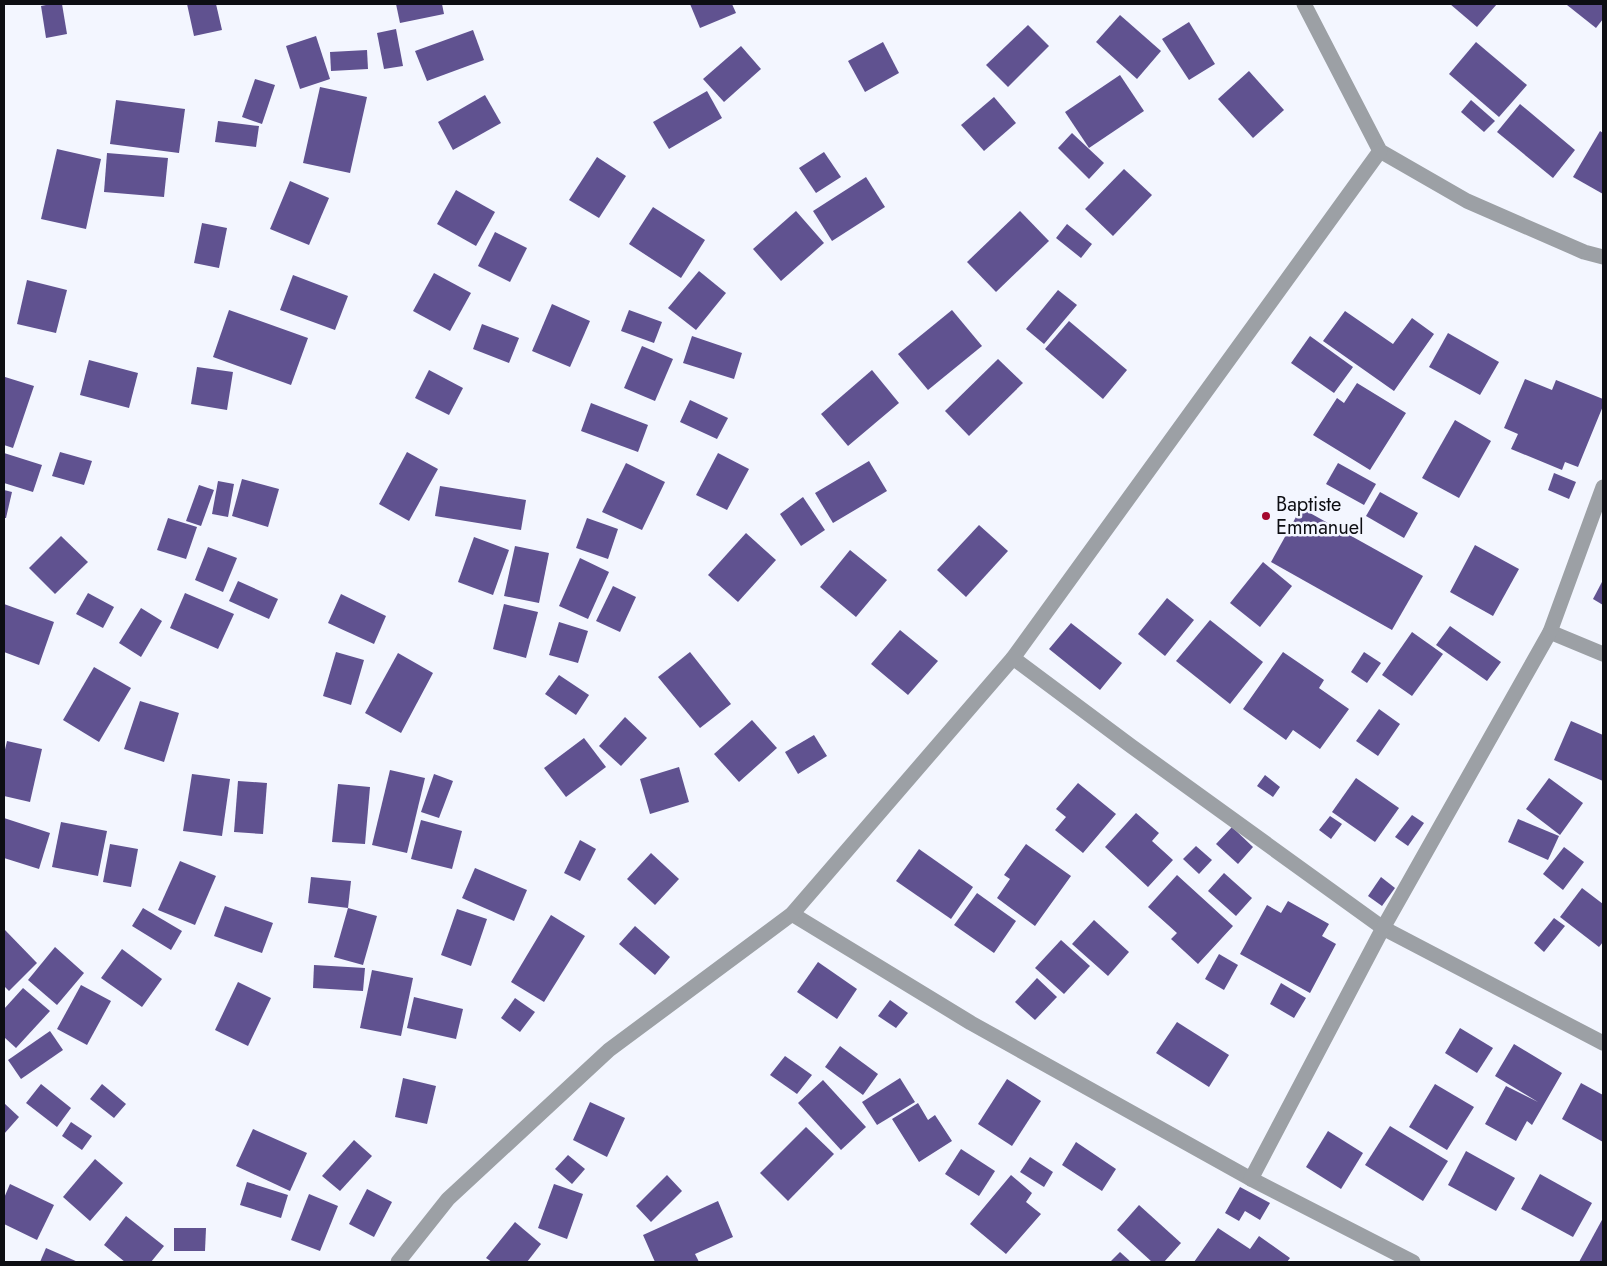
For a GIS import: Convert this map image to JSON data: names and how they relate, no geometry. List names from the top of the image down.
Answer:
{
  "places": ["Baptiste Emmanuel"]
}
